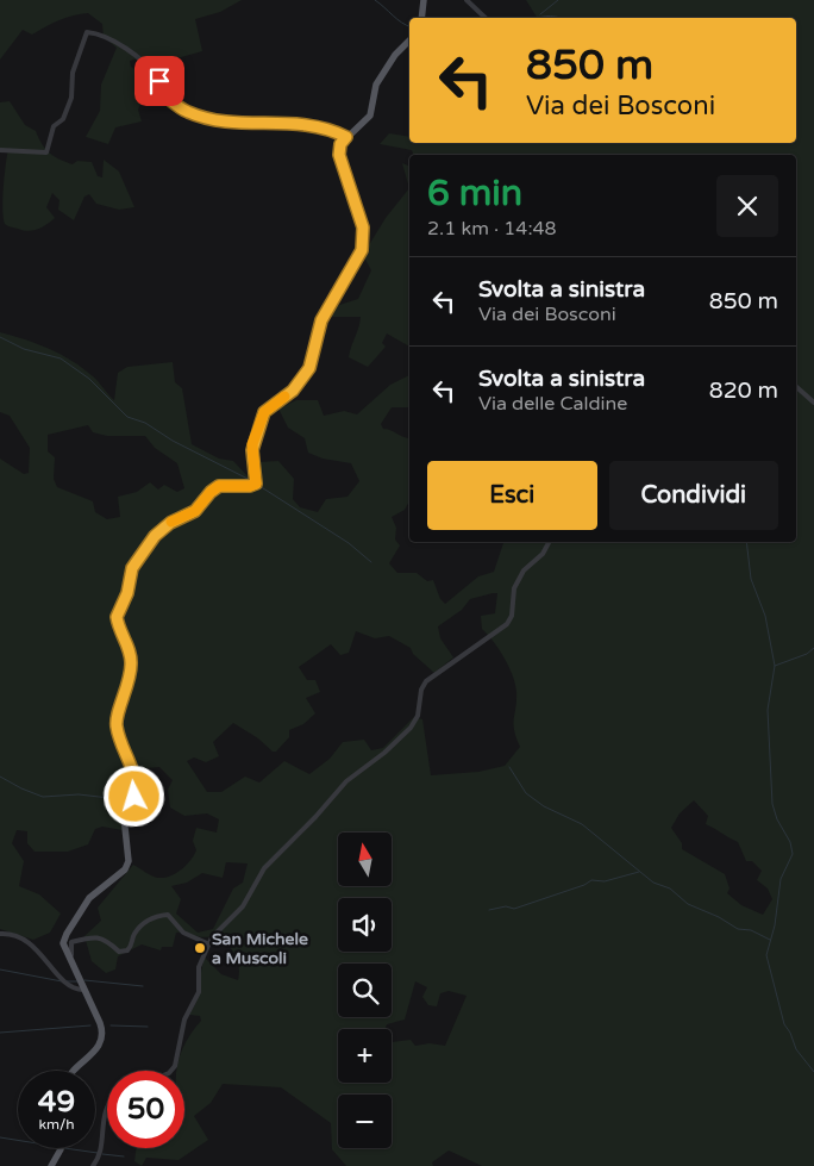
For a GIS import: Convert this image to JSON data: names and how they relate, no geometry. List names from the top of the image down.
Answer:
{
  "places": ["San Michele a Muscoli"],
  "north": "top",
  "page": {
    "turn": ["850 m", "Via dei Bosconi"],
    "heading": ["6 min", "2.1 km · 14:48"],
    "list": [
      {
        "name": "Svolta a sinistra",
        "note": "Via dei Bosconi",
        "value": "850 m"
      },
      {
        "name": "Svolta a sinistra",
        "note": "Via delle Caldine",
        "value": "820 m"
      }
    ],
    "buttons": ["Esci", "Condividi"],
    "map_buttons": ["+", "−"],
    "speed": "49 km/h",
    "limit": "50"
  }
}
